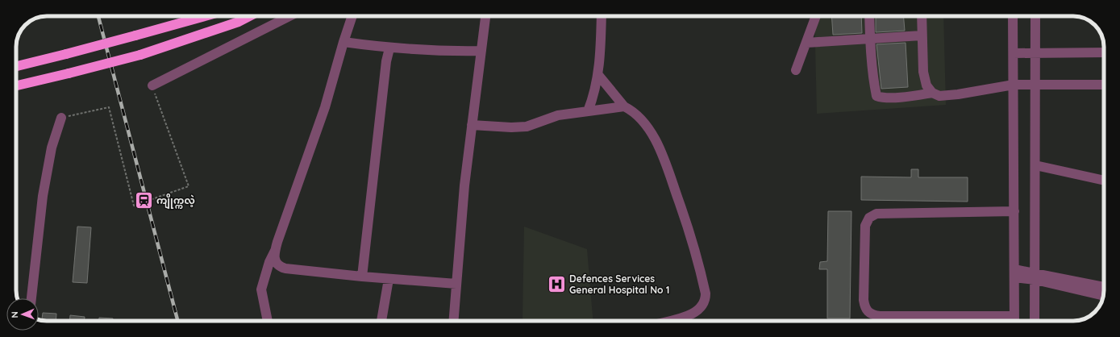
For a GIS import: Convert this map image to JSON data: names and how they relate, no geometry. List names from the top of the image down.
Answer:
{
  "places": {
    "station": ["ကျိုက္ကလဲ့"],
    "hospital": ["Defences Services General Hospital No 1"]
  },
  "north": "left"
}
